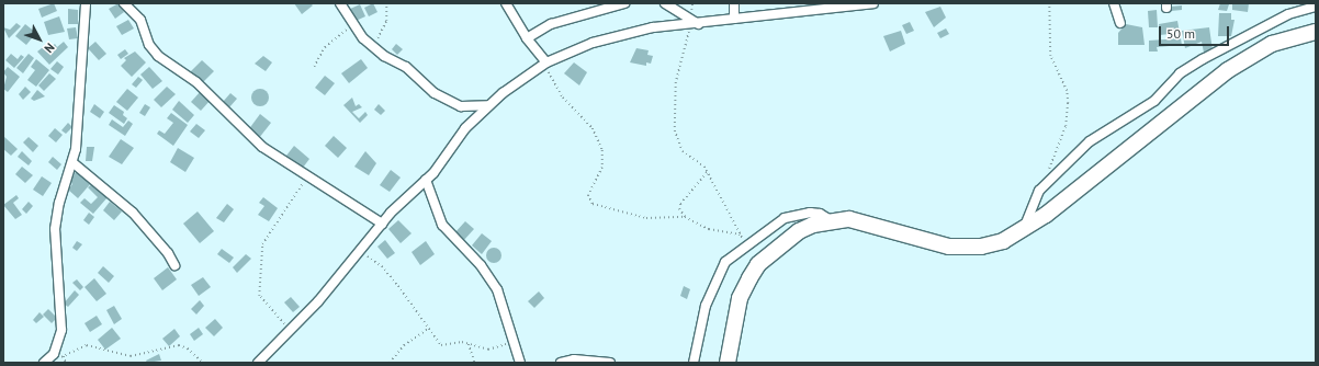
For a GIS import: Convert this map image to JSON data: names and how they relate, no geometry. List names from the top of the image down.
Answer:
{
  "scale_bar": "50 m",
  "north": "bottom right"
}
